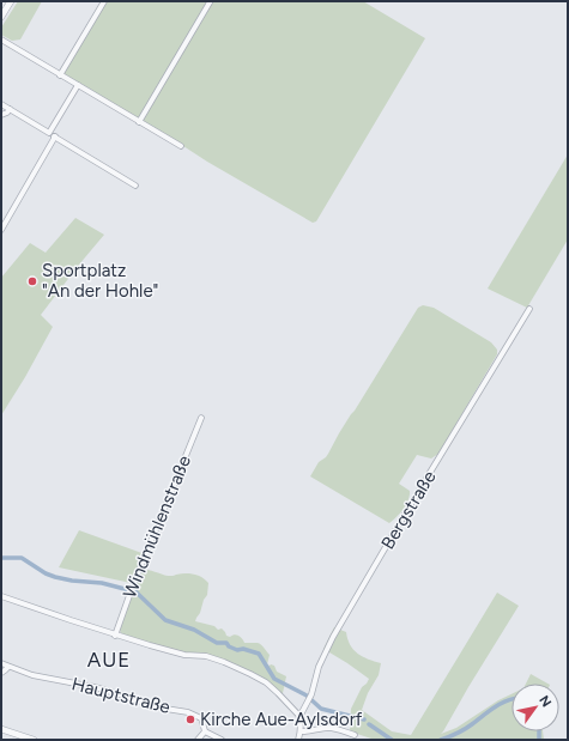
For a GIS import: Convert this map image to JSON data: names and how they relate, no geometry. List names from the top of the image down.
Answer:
{
  "streets": {
    "street": ["Bergstraße", "Windmühlenstraße", "Hauptstraße"]
  },
  "districts": ["AUE"],
  "places": ["Sportplatz \"An der Hohle\"", "Kirche Aue-Aylsdorf"],
  "north": "top right"
}
